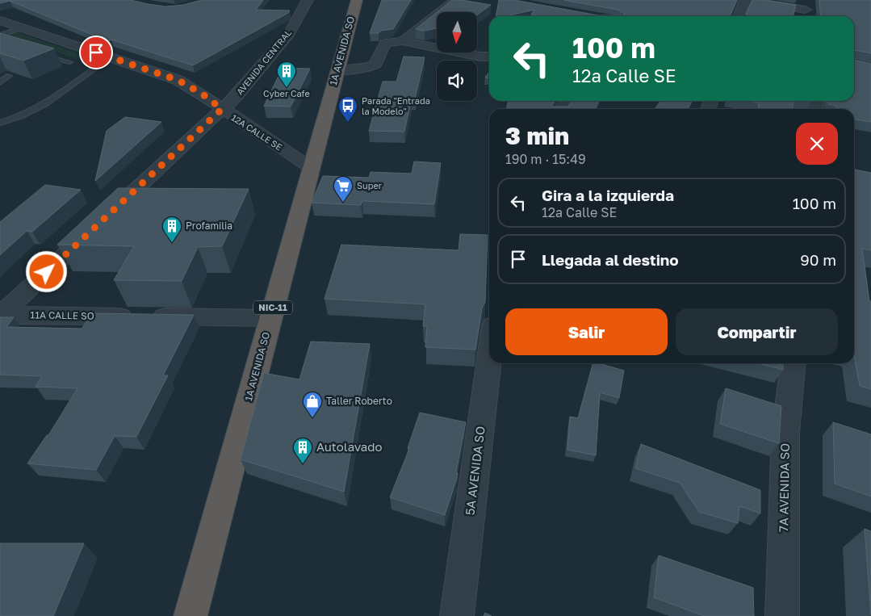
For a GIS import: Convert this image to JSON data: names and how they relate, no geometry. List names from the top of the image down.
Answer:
{
  "streets": {
    "highway": ["1A AVENIDA SO", "NIC-11"],
    "street": [
      "AVENIDA CENTRAL",
      "12A CALLE SE",
      "11A CALLE SO",
      "5A AVENIDA SO",
      "7A AVENIDA SO"
    ]
  },
  "crossings": [
    ["1A AVENIDA SO", "12A CALLE SE"],
    ["1A AVENIDA SO", "11A CALLE SO"],
    ["AVENIDA CENTRAL", "12A CALLE SE"],
    ["AVENIDA CENTRAL", "11A CALLE SO"]
  ],
  "places": {
    "building": ["Cyber Cafe", "Profamilia", "Autolavado"],
    "bus stop": ["Parada \"Entrada la Modelo\""],
    "supermarket": ["Super"],
    "shop": ["Taller Roberto"]
  },
  "north": "bottom",
  "page": {
    "turn": ["100 m", "12a Calle SE"],
    "heading": ["3 min", "190 m · 15:49"],
    "list": [
      {
        "name": "Gira a la izquierda",
        "note": "12a Calle SE",
        "value": "100 m"
      },
      {
        "name": "Llegada al destino",
        "value": "90 m"
      }
    ],
    "buttons": ["Salir", "Compartir"]
  }
}
